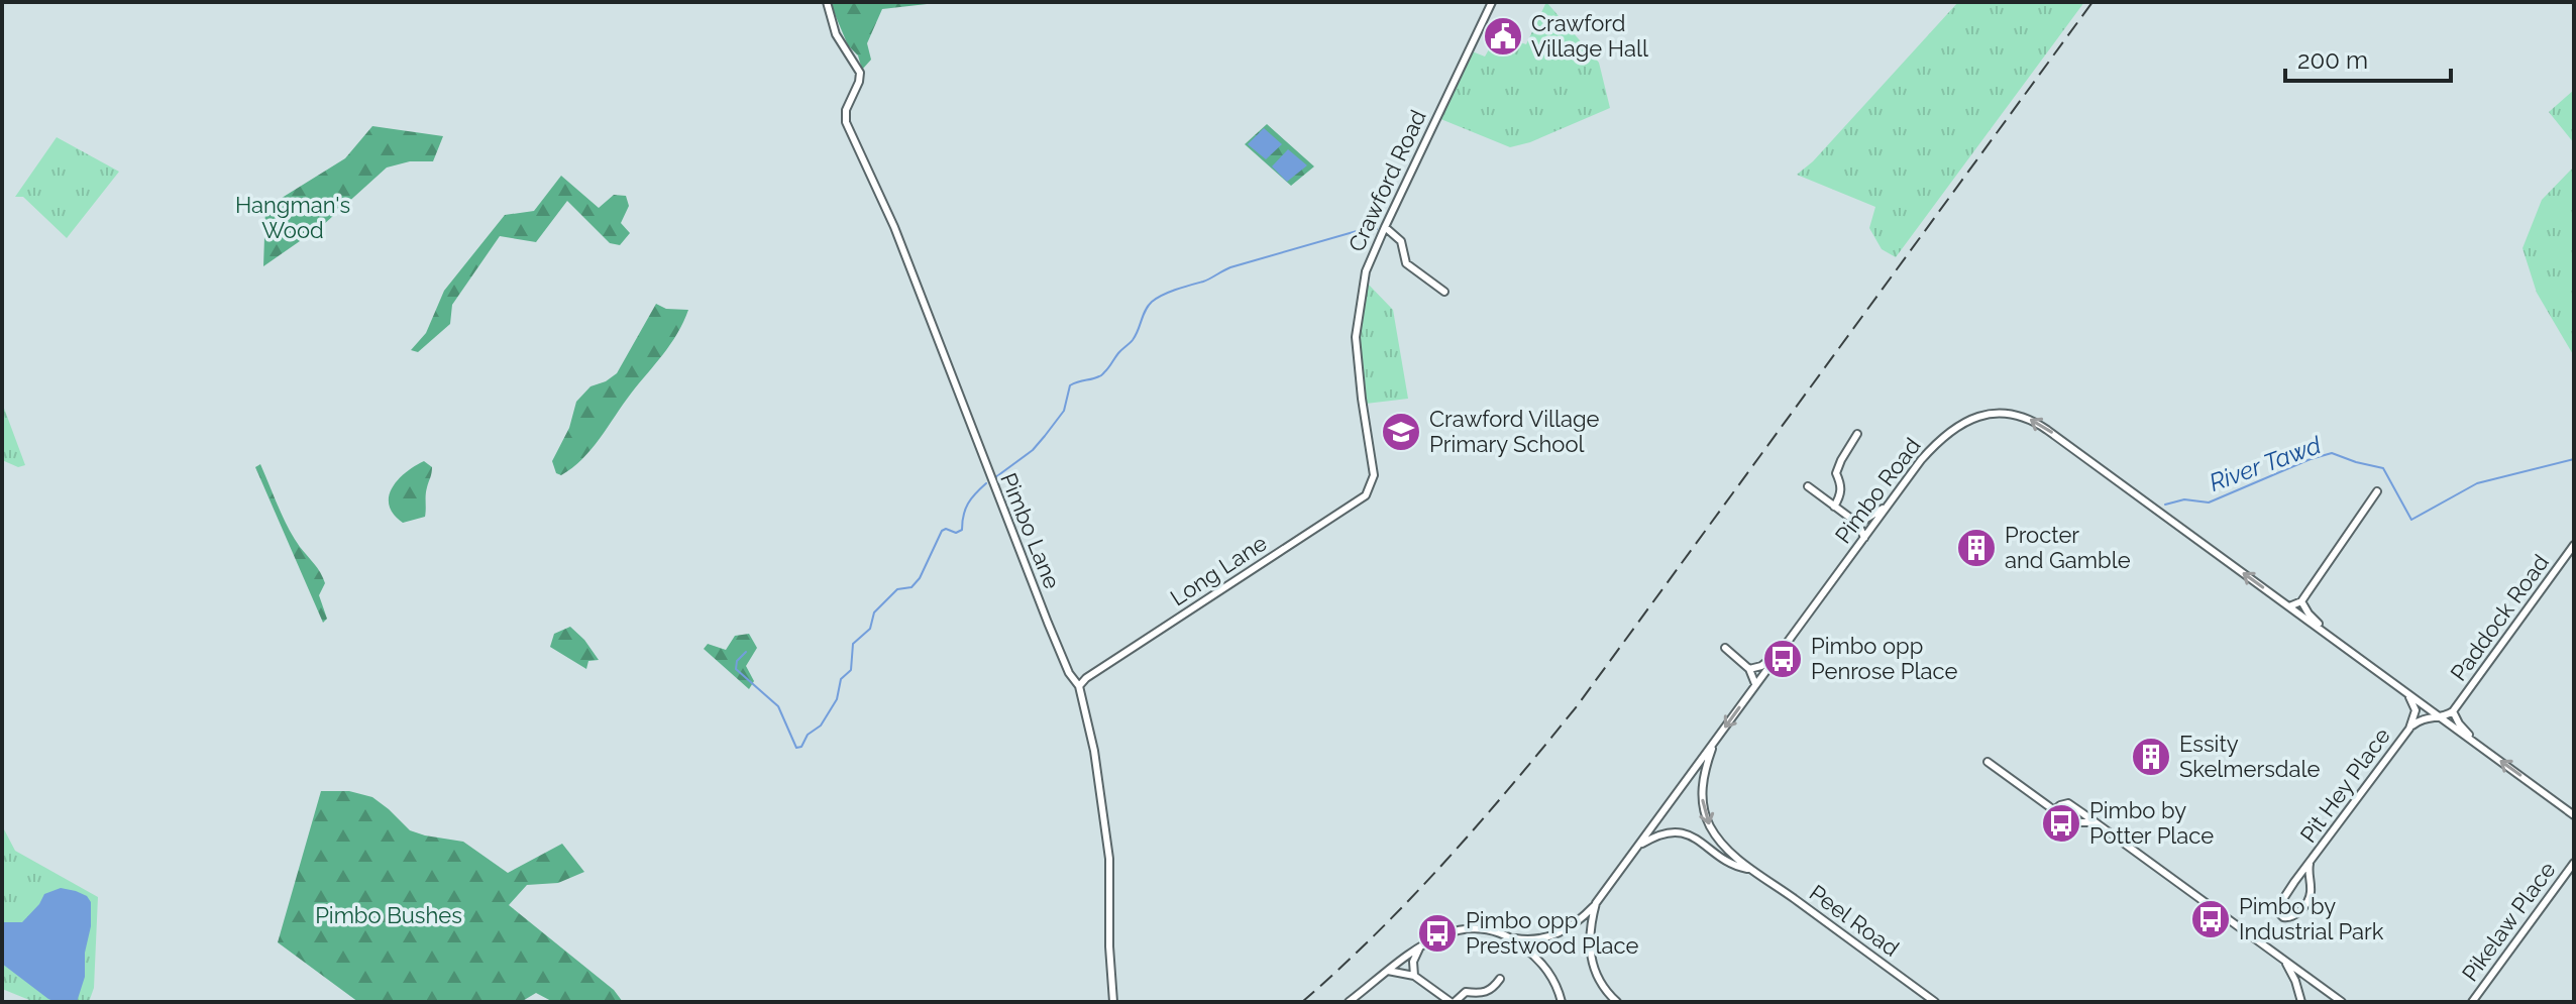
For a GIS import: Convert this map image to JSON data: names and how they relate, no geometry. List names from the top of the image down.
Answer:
{
  "streets": {
    "street": [
      "Crawford Road",
      "Pimbo Road",
      "Pimbo Lane",
      "Long Lane",
      "Paddock Road",
      "Pit Hey Place",
      "Peel Road",
      "Pikelaw Place"
    ]
  },
  "crossings": [
    ["Crawford Road", "Long Lane"],
    ["Pimbo Road", "Paddock Road"],
    ["Pimbo Road", "Pit Hey Place"],
    ["Pimbo Road", "Peel Road"],
    ["Pimbo Lane", "Long Lane"],
    ["Paddock Road", "Pit Hey Place"]
  ],
  "water": ["River Tawd"],
  "parks": ["Hangman's Wood", "Pimbo Bushes"],
  "places": {
    "public building": ["Crawford Village Hall"],
    "school or university": ["Crawford Village Primary School"],
    "building": ["Procter and Gamble", "Essity Skelmersdale"],
    "bus stop": [
      "Pimbo opp Penrose Place",
      "Pimbo by Potter Place",
      "Pimbo by Industrial Park",
      "Pimbo opp Prestwood Place"
    ]
  },
  "scale_bar": "200 m"
}
